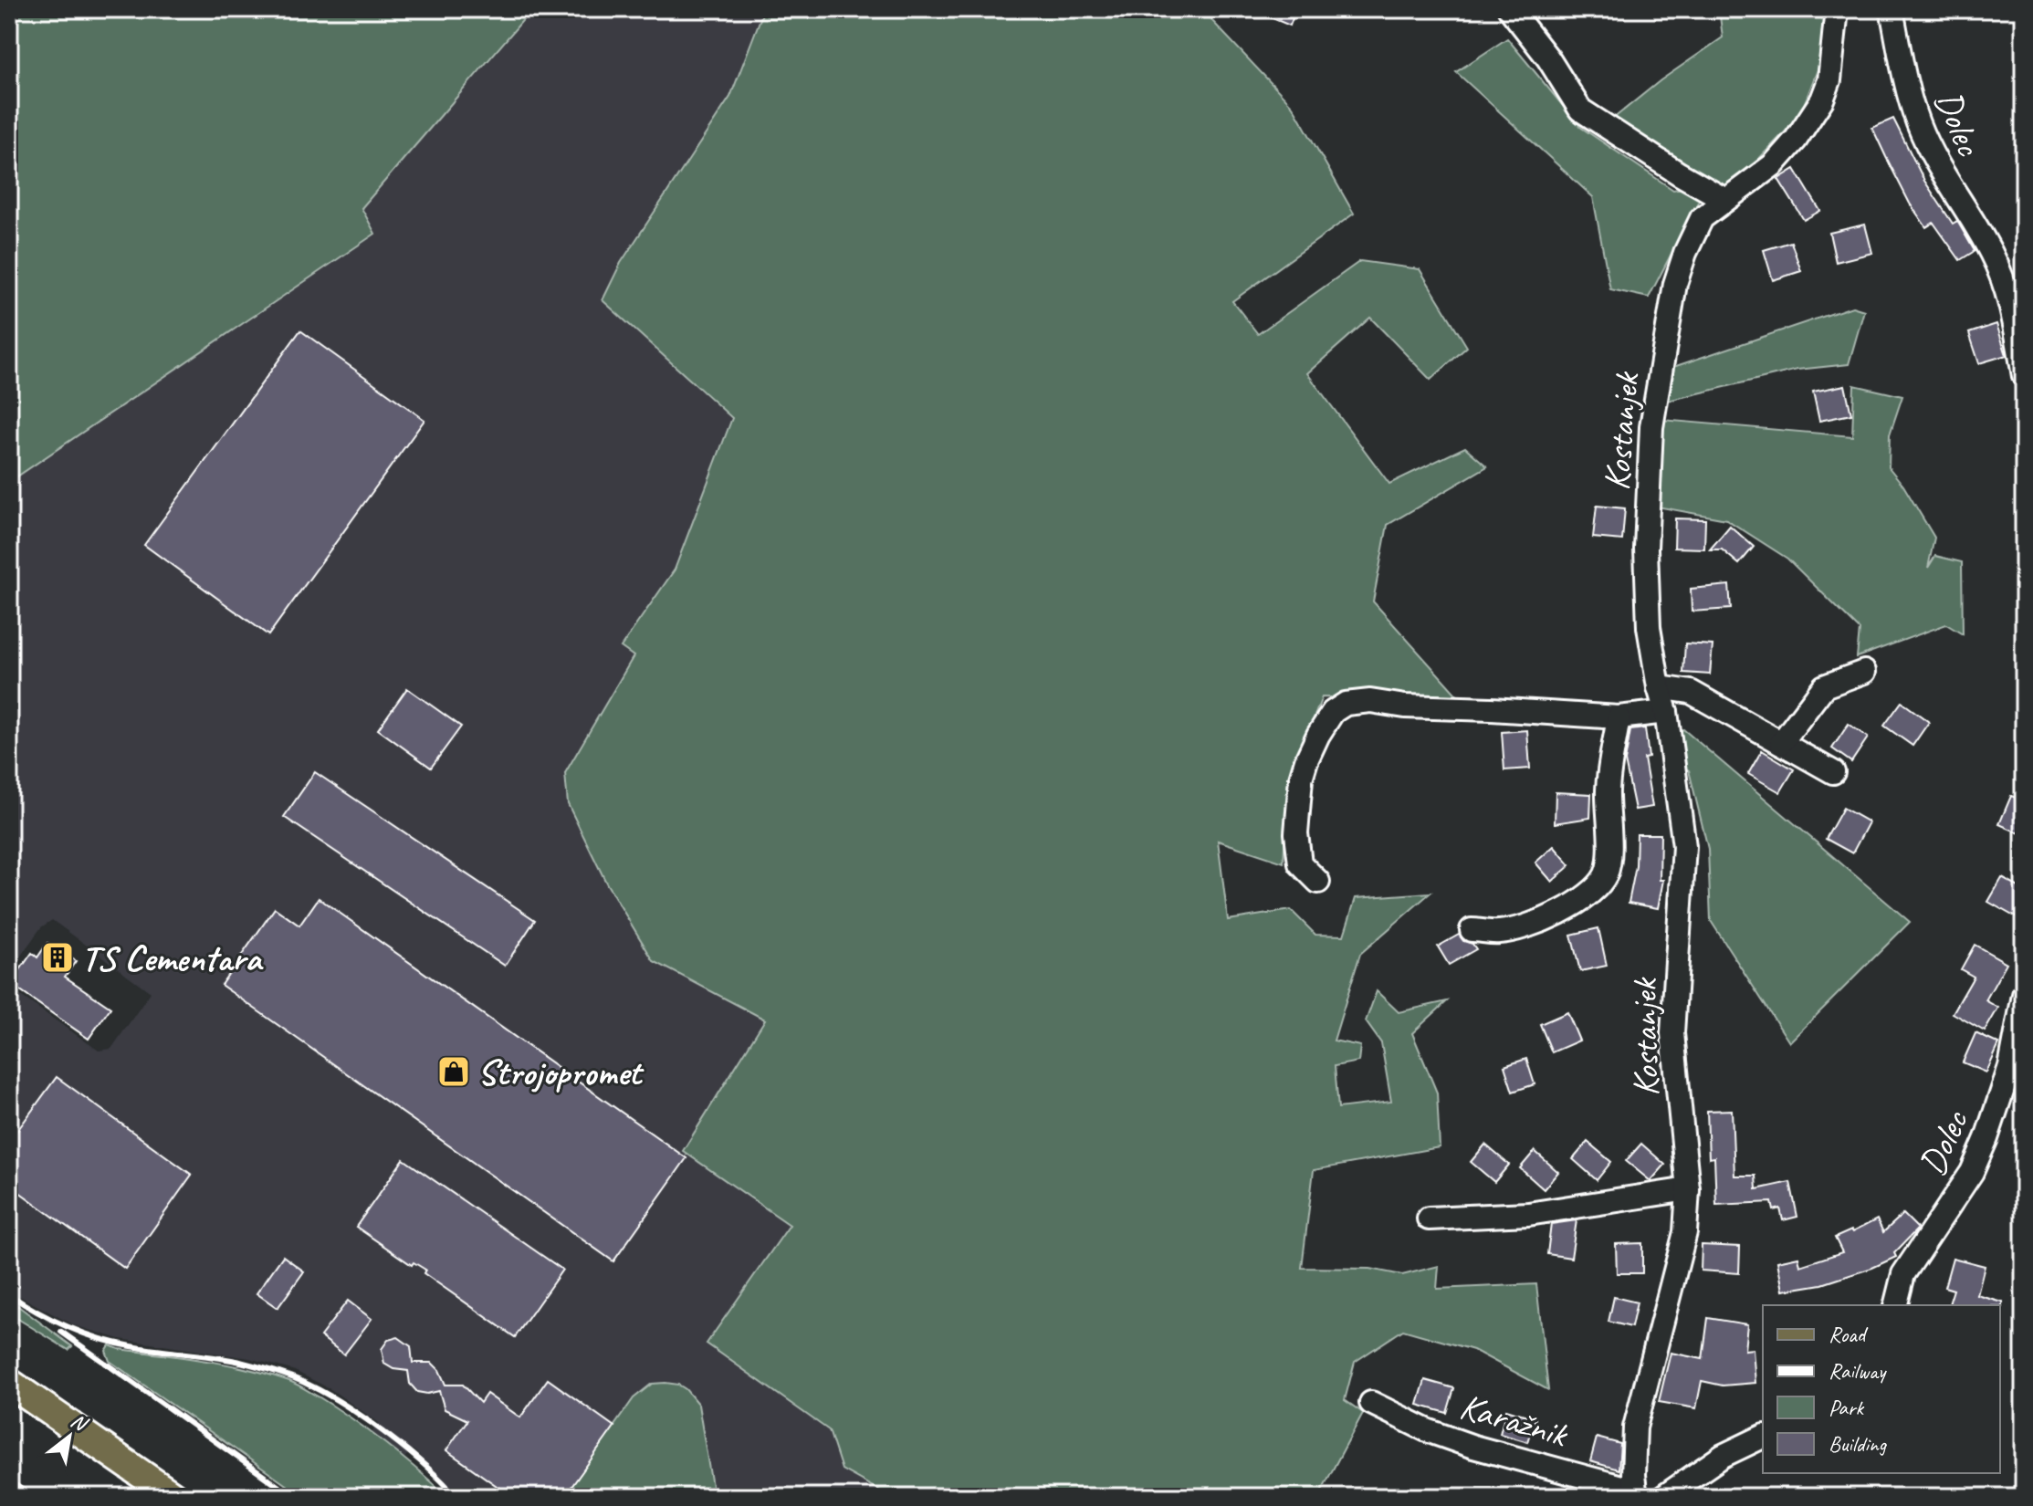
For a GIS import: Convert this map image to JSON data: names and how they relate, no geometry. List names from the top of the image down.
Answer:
{
  "streets": {
    "street": ["Dolec", "Kostanjek", "Karažnik"]
  },
  "crossings": [
    ["Kostanjek", "Karažnik"]
  ],
  "places": {
    "building": ["TS Cementara"],
    "shop": ["Strojopromet"]
  },
  "legend": [
    "Road",
    "Railway",
    "Park",
    "Building"
  ],
  "north": "top right"
}
